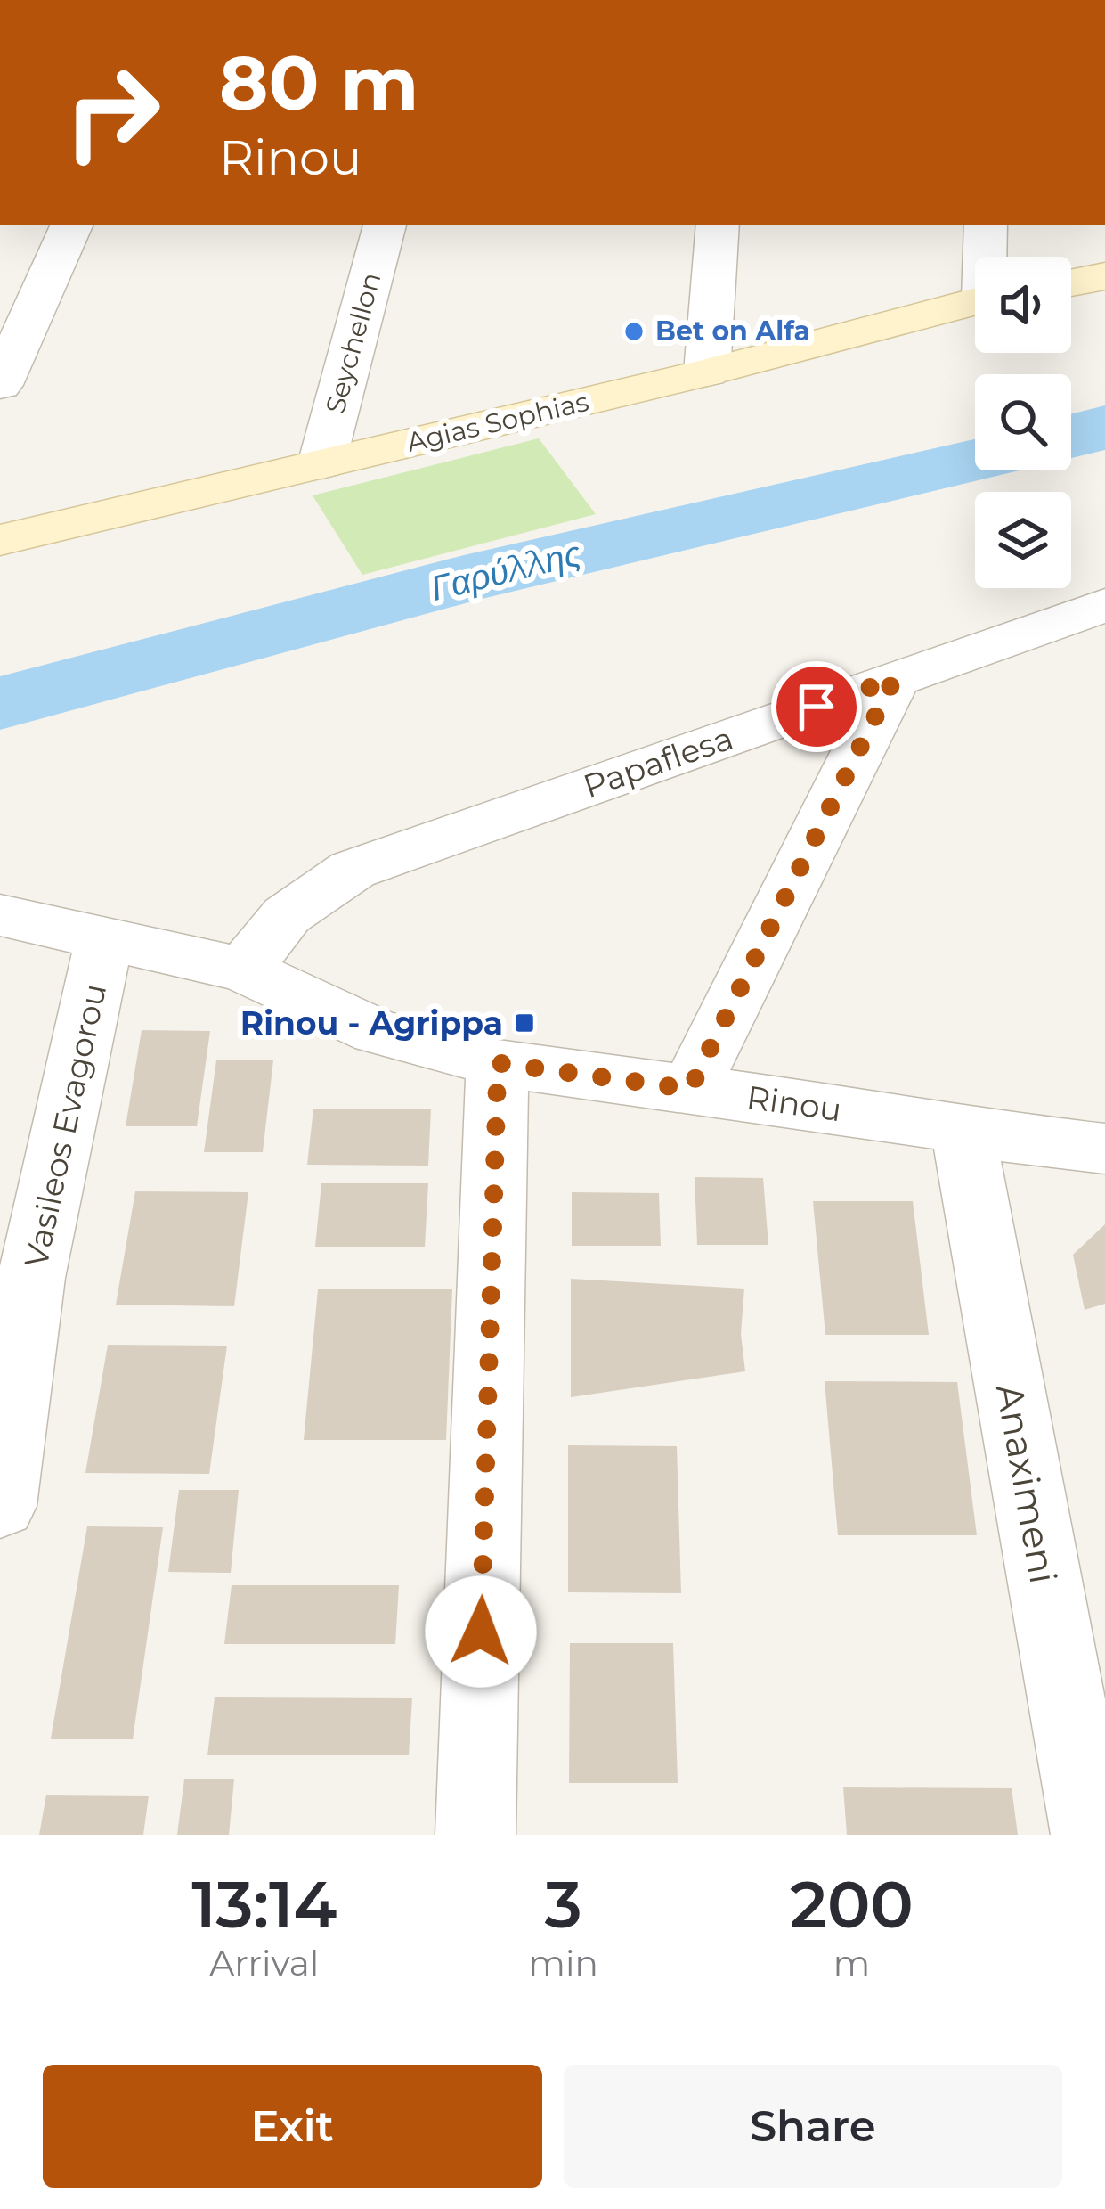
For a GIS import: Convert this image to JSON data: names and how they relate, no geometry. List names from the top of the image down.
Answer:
{
  "streets": {
    "street": [
      "Seychellon",
      "Agias Sophias",
      "Papaflesa",
      "Rinou",
      "Vasileos Evagorou",
      "Anaximeni"
    ]
  },
  "crossings": [
    ["Seychellon", "Agias Sophias"],
    ["Papaflesa", "Rinou"],
    ["Rinou", "Vasileos Evagorou"],
    ["Rinou", "Anaximeni"]
  ],
  "water": ["Γαρύλλης"],
  "places": {
    "other": ["Bet on Alfa"],
    "transit": ["Rinou - Agrippa"]
  },
  "page": {
    "turn": ["80 m", "Rinou"],
    "eta": [
      "13:14",
      "Arrival",
      "3",
      "min",
      "200",
      "m"
    ],
    "buttons": ["Exit", "Share"]
  }
}
